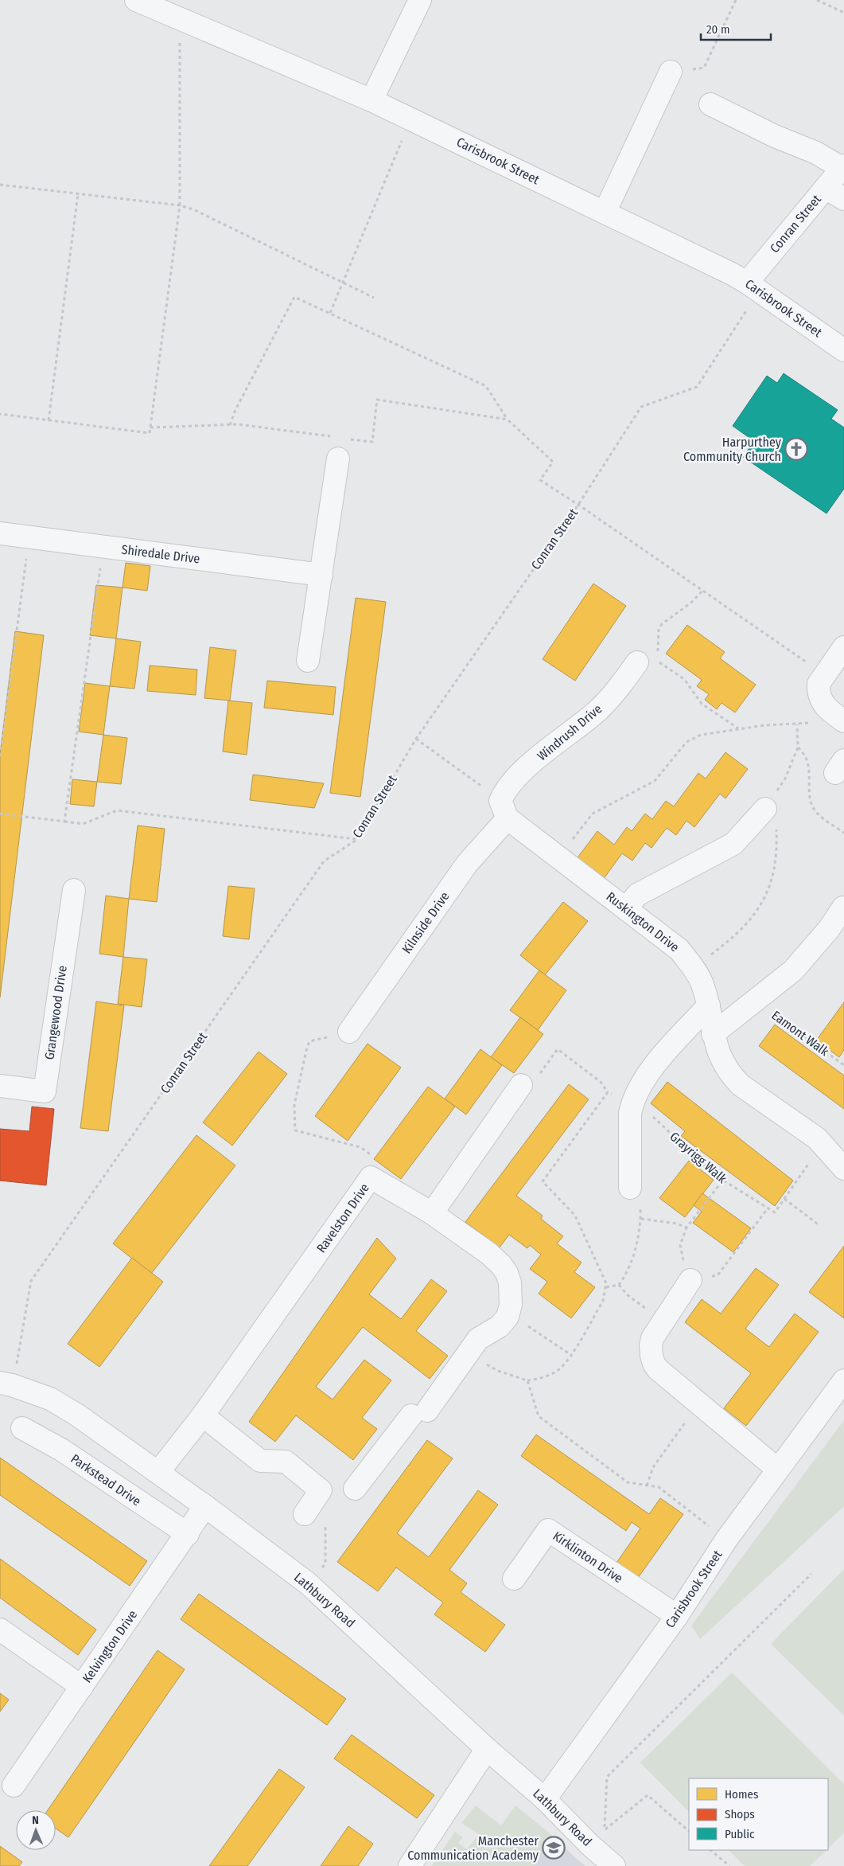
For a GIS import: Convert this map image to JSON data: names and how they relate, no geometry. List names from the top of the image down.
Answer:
{
  "streets": {
    "street": [
      "Carisbrook Street",
      "Conran Street",
      "Shiredale Drive",
      "Windrush Drive",
      "Ruskington Drive",
      "Kilnside Drive",
      "Grangewood Drive",
      "Ravelston Drive",
      "Parkstead Drive",
      "Kirklinton Drive",
      "Lathbury Road",
      "Kelvington Drive"
    ],
    "path": ["Eamont Walk", "Grayrigg Walk"]
  },
  "crossings": [
    ["Carisbrook Street", "Conran Street"],
    ["Carisbrook Street", "Kirklinton Drive"],
    ["Carisbrook Street", "Lathbury Road"],
    ["Windrush Drive", "Ruskington Drive"],
    ["Windrush Drive", "Kilnside Drive"],
    ["Ruskington Drive", "Kilnside Drive"],
    ["Ravelston Drive", "Lathbury Road"],
    ["Parkstead Drive", "Kelvington Drive"],
    ["Lathbury Road", "Kelvington Drive"]
  ],
  "places": {
    "church": ["Harpurthey Community Church"],
    "school or university": ["Manchester Communication Academy"]
  },
  "legend": ["Homes", "Shops", "Public"],
  "scale_bar": "20 m",
  "north": "top"
}
